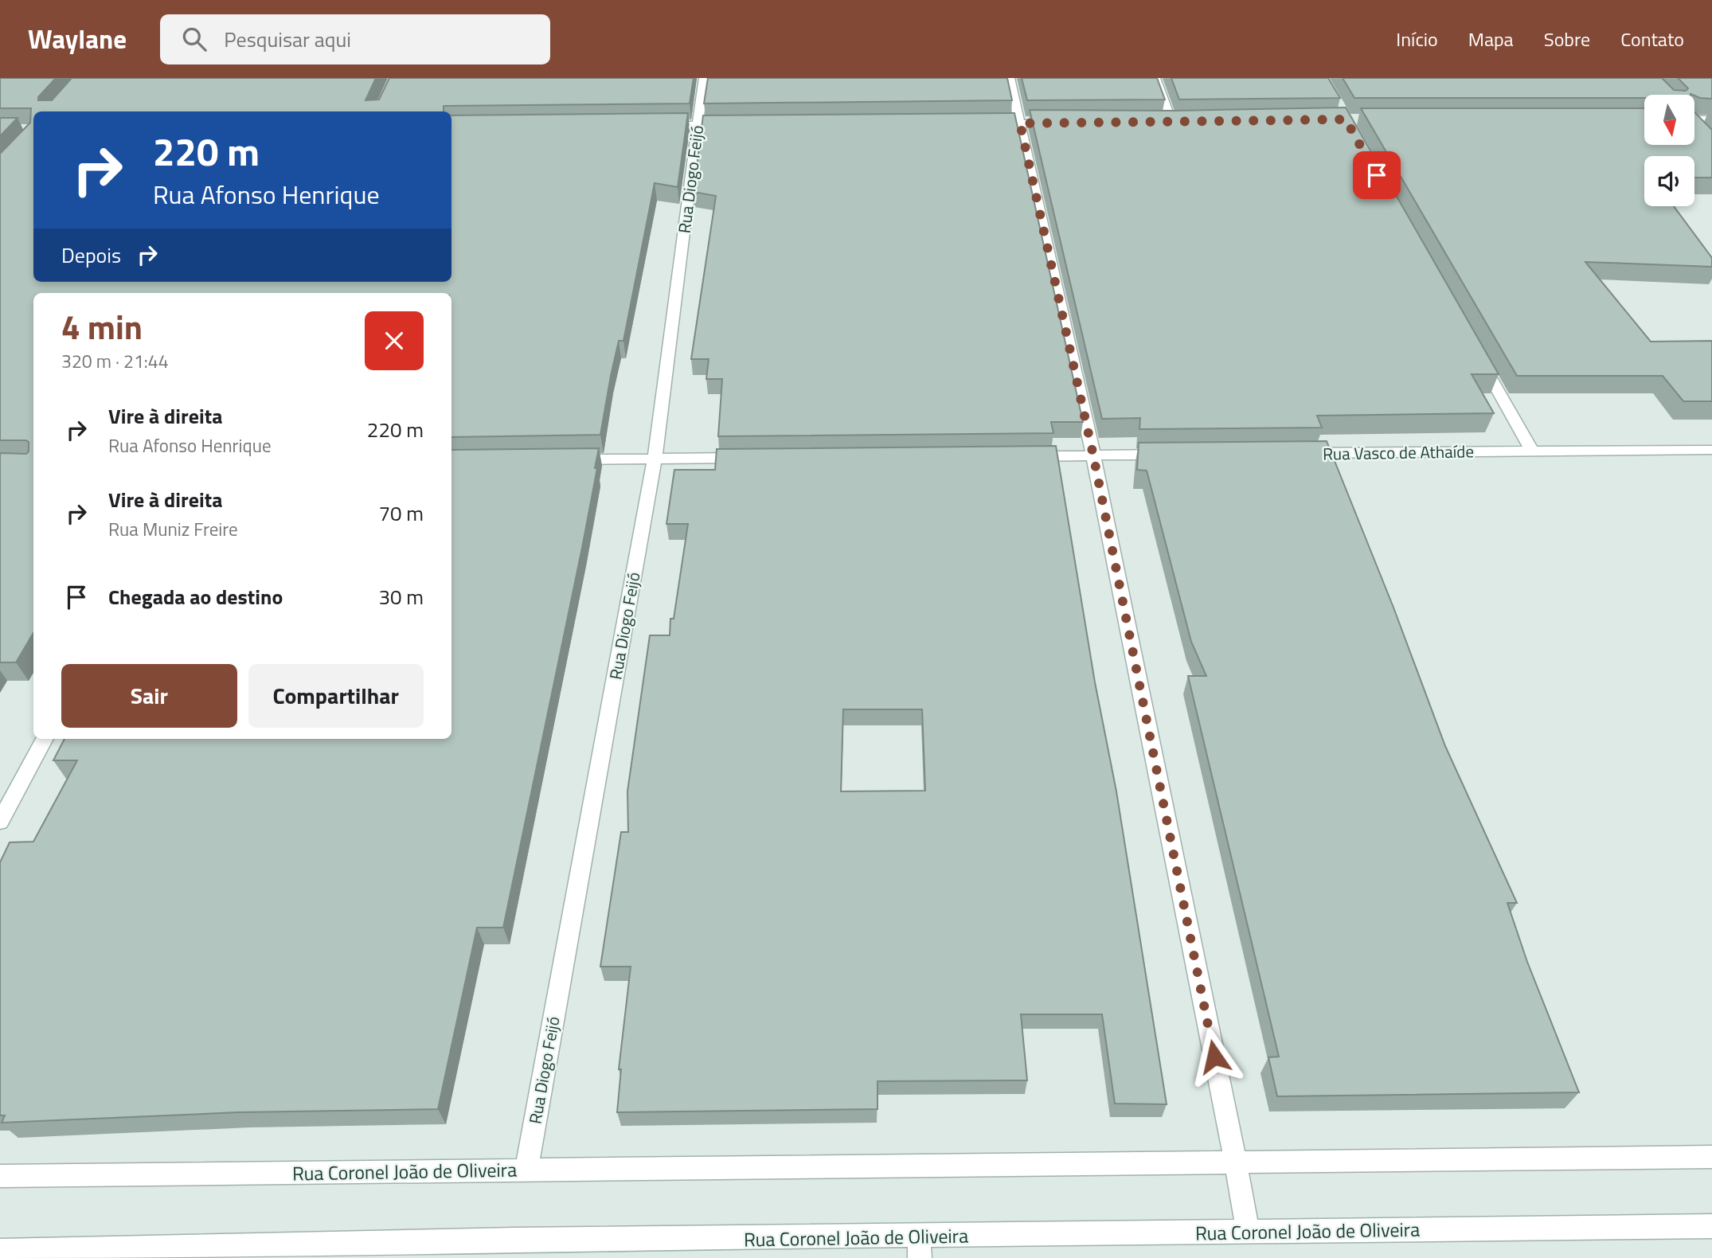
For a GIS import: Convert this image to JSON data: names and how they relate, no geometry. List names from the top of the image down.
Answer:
{
  "streets": {
    "street": ["Rua Diogo Feijó", "Rua Vasco de Athaíde", "Rua Coronel João de Oliveira"]
  },
  "crossings": [
    ["Rua Diogo Feijó", "Rua Coronel João de Oliveira"]
  ],
  "north": "bottom",
  "page": {
    "header": "Waylane",
    "search": "Pesquisar aqui",
    "nav": [
      "Início",
      "Mapa",
      "Sobre",
      "Contato"
    ],
    "turn": ["220 m", "Rua Afonso Henrique"],
    "then": "Depois",
    "heading": ["4 min", "320 m · 21:44"],
    "list": [
      {
        "name": "Vire à direita",
        "note": "Rua Afonso Henrique",
        "value": "220 m"
      },
      {
        "name": "Vire à direita",
        "note": "Rua Muniz Freire",
        "value": "70 m"
      },
      {
        "name": "Chegada ao destino",
        "value": "30 m"
      }
    ],
    "buttons": ["Sair", "Compartilhar"]
  }
}
